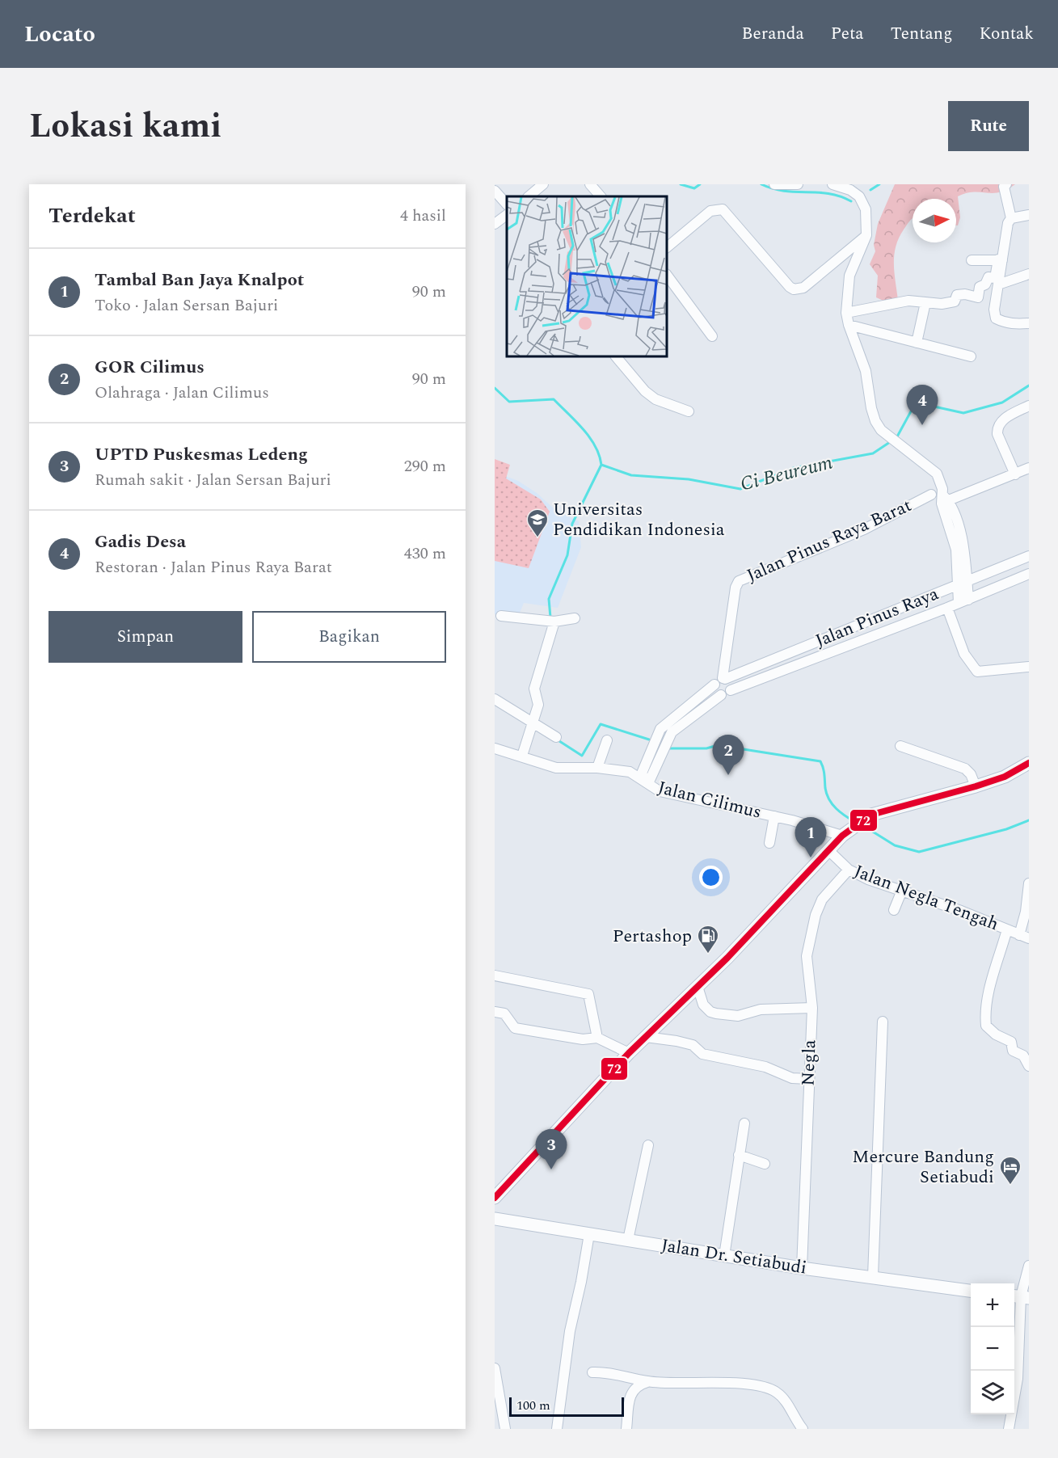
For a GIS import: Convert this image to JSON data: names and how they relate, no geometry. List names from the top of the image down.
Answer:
{
  "streets": {
    "main road": ["Jalan Dr. Setiabudi"],
    "street": [
      "Jalan Pinus Raya Barat",
      "Jalan Pinus Raya",
      "Jalan Cilimus",
      "Jalan Negla Tengah",
      "Negla"
    ]
  },
  "crossings": [
    ["Jalan Pinus Raya Barat", "Jalan Pinus Raya"],
    ["Jalan Negla Tengah", "Negla"],
    ["Negla", "Jalan Dr. Setiabudi"]
  ],
  "water": ["Ci Beureum"],
  "places": {
    "school or university": ["Universitas Pendidikan Indonesia"],
    "fuel station": ["Pertashop"],
    "hotel": ["Mercure Bandung Setiabudi"]
  },
  "lines": ["transit line 72"],
  "scale_bar": "100 m",
  "north": "right",
  "page": {
    "header": "Locato",
    "nav": [
      "Beranda",
      "Peta",
      "Tentang",
      "Kontak"
    ],
    "title": "Lokasi kami",
    "buttons": [
      "Rute",
      ["Simpan", "Bagikan"]
    ],
    "heading": ["Terdekat", "4 hasil"],
    "list": [
      {
        "mark": "1",
        "name": "Tambal Ban Jaya Knalpot",
        "note": "Toko · Jalan Sersan Bajuri",
        "value": "90 m"
      },
      {
        "mark": "2",
        "name": "GOR Cilimus",
        "note": "Olahraga · Jalan Cilimus",
        "value": "90 m"
      },
      {
        "mark": "3",
        "name": "UPTD Puskesmas Ledeng",
        "note": "Rumah sakit · Jalan Sersan Bajuri",
        "value": "290 m"
      },
      {
        "mark": "4",
        "name": "Gadis Desa",
        "note": "Restoran · Jalan Pinus Raya Barat",
        "value": "430 m"
      }
    ],
    "pins": [
      "4",
      "2",
      "1",
      "3"
    ],
    "map_buttons": ["+", "−"],
    "scale": "100 m"
  }
}
